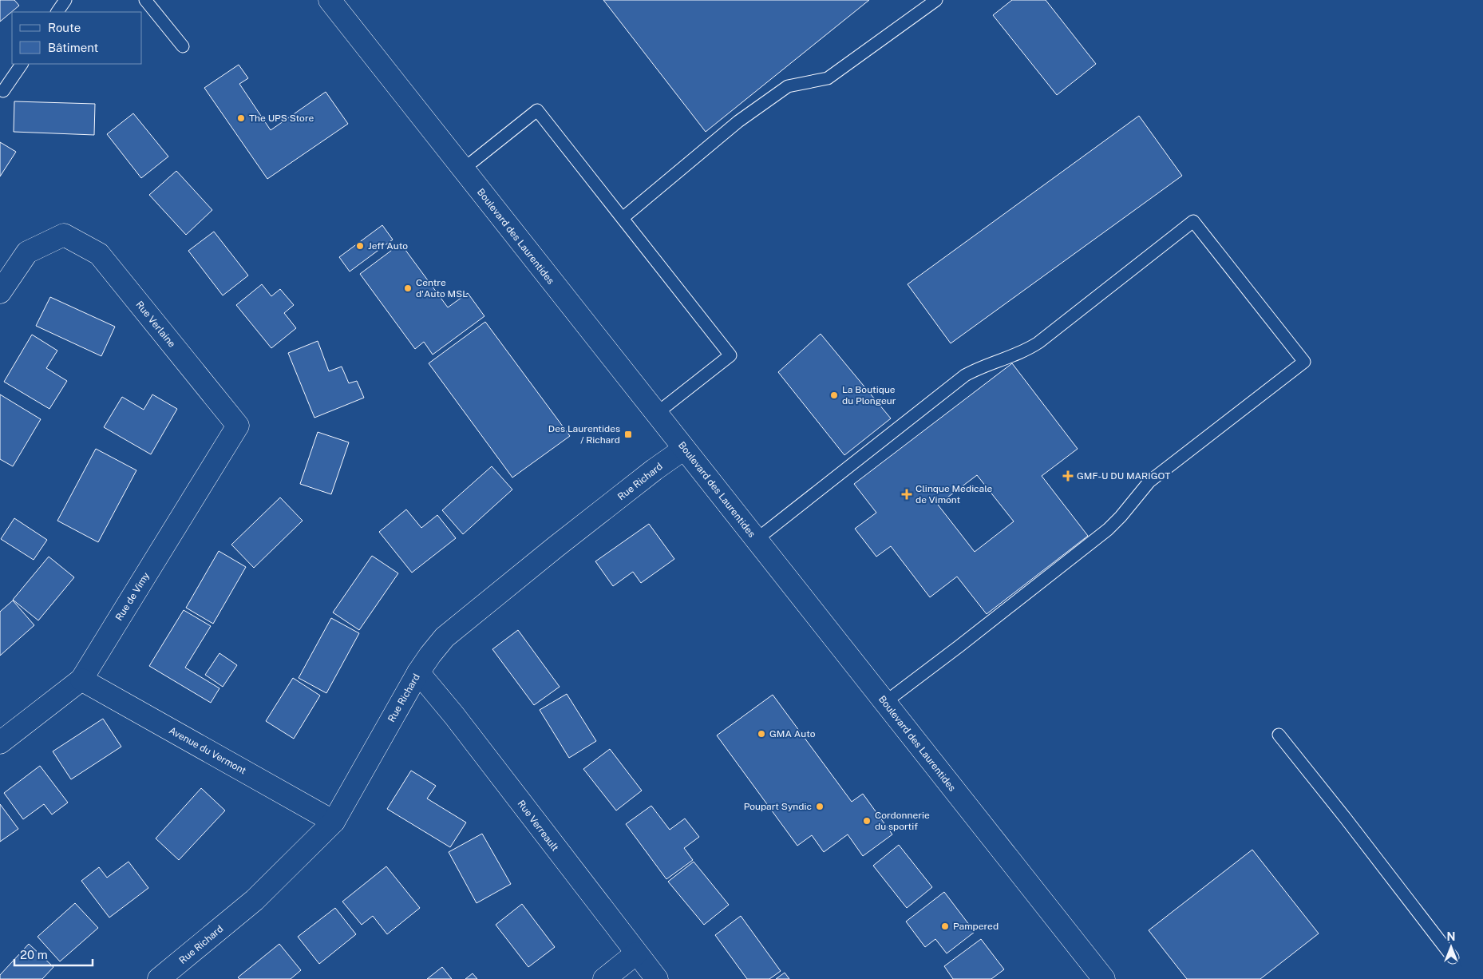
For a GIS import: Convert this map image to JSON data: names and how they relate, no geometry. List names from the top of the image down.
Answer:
{
  "streets": {
    "street": [
      "Boulevard des Laurentides",
      "Rue Verlaine",
      "Rue Richard",
      "Rue de Vimy",
      "Avenue du Vermont",
      "Rue Verreault"
    ]
  },
  "crossings": [
    ["Boulevard des Laurentides", "Rue Richard"],
    ["Rue Verlaine", "Rue de Vimy"],
    ["Rue Richard", "Avenue du Vermont"],
    ["Rue Richard", "Rue Verreault"],
    ["Rue de Vimy", "Avenue du Vermont"]
  ],
  "places": {
    "other": [
      "The UPS Store",
      "Jeff Auto",
      "Centre d'Auto MSL",
      "La Boutique du Plongeur",
      "GMA Auto",
      "Poupart Syndic",
      "Cordonnerie du sportif",
      "Pampered"
    ],
    "transit": ["Des Laurentides / Richard"],
    "health": ["GMF-U DU MARIGOT", "Clinque Medicale de Vimont"]
  },
  "legend": ["Route", "Bâtiment"],
  "scale_bar": "20 m",
  "north": "top"
}
